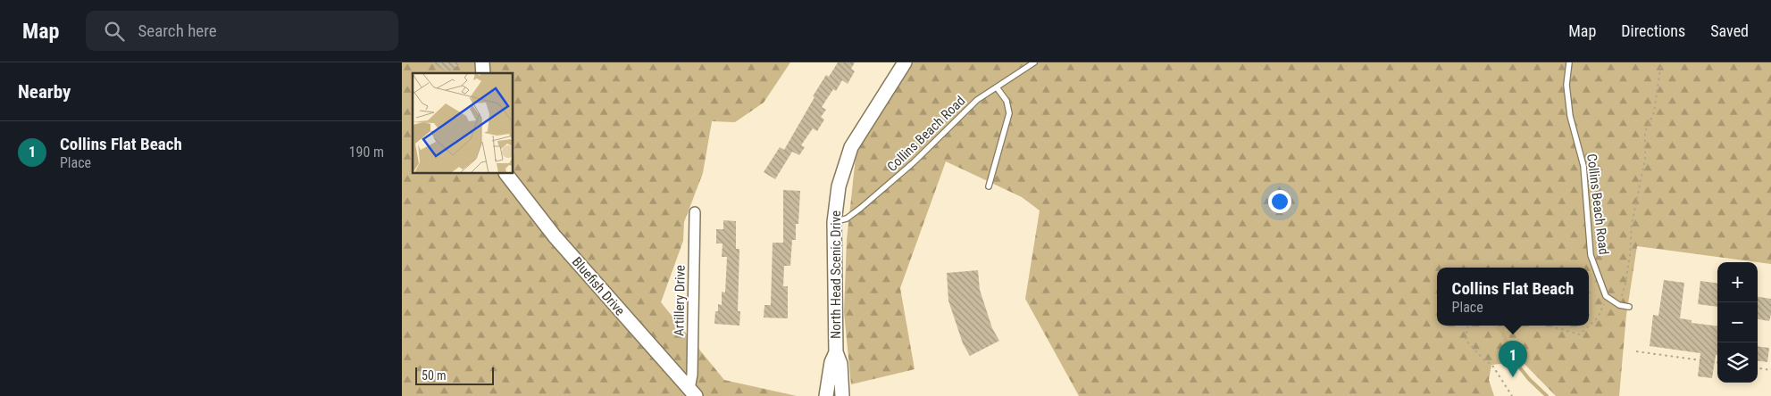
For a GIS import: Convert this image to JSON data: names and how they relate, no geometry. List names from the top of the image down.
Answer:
{
  "streets": {
    "street": ["North Head Scenic Drive", "Bluefish Drive", "Artillery Drive"],
    "lane": ["Collins Beach Road"]
  },
  "crossings": [
    ["Collins Beach Road", "North Head Scenic Drive"],
    ["Bluefish Drive", "Artillery Drive"]
  ],
  "scale_bar": "50 m",
  "page": {
    "header": "Map",
    "search": "Search here",
    "nav": ["Map", "Directions", "Saved"],
    "heading": "Nearby",
    "list": [
      {
        "mark": "1",
        "name": "Collins Flat Beach",
        "note": "Place",
        "value": "190 m"
      }
    ],
    "map_buttons": ["+", "−"],
    "popup": ["Collins Flat Beach", "Place"],
    "pins": "1",
    "scale": "50 m"
  }
}
